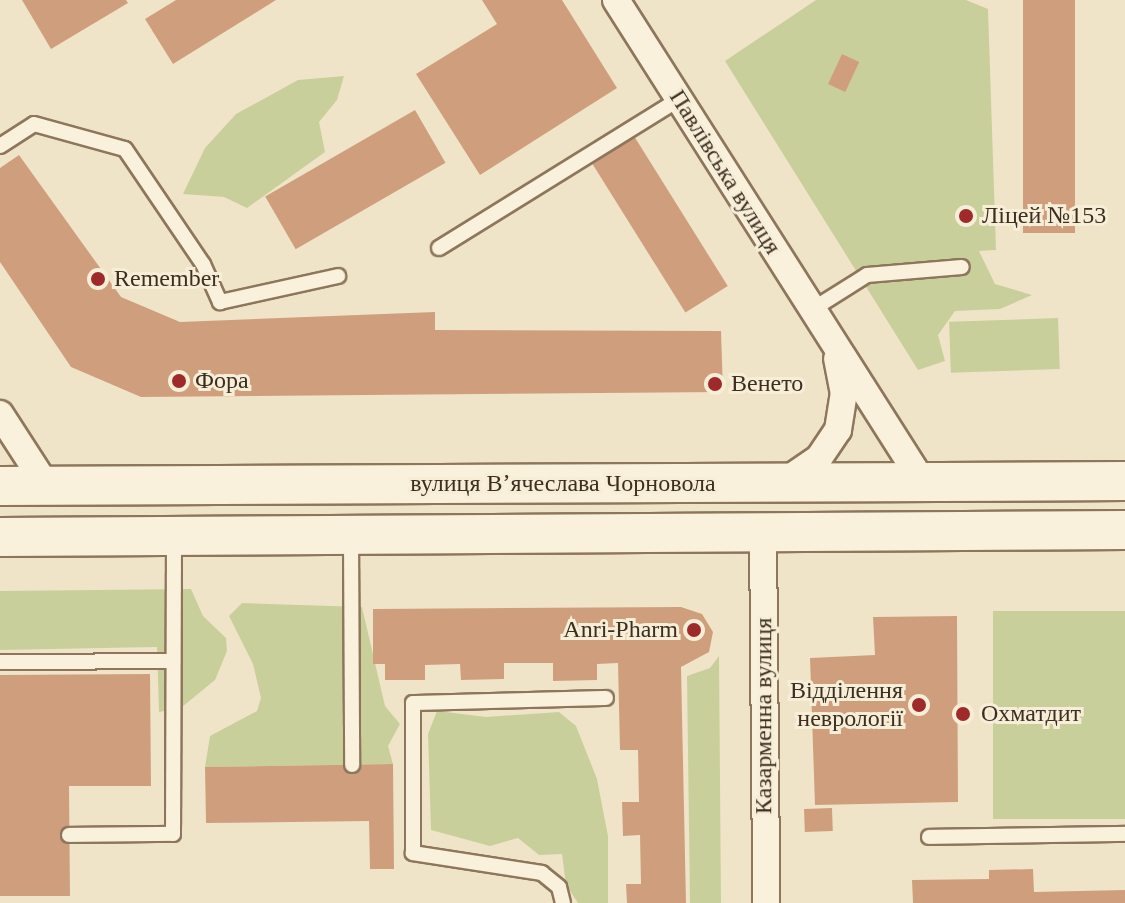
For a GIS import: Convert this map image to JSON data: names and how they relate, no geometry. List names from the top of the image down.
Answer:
{
  "streets": {
    "main road": ["вулиця Вʼячеслава Чорновола"],
    "street": ["Павлівська вулиця", "Казарменна вулиця"]
  },
  "crossings": [
    ["Павлівська вулиця", "вулиця Вʼячеслава Чорновола"],
    ["вулиця Вʼячеслава Чорновола", "Казарменна вулиця"]
  ],
  "places": [
    "Ліцей №153",
    "Remember",
    "Фора",
    "Венето",
    "Anri-Pharm",
    "Відділення неврології",
    "Охматдит"
  ]
}
